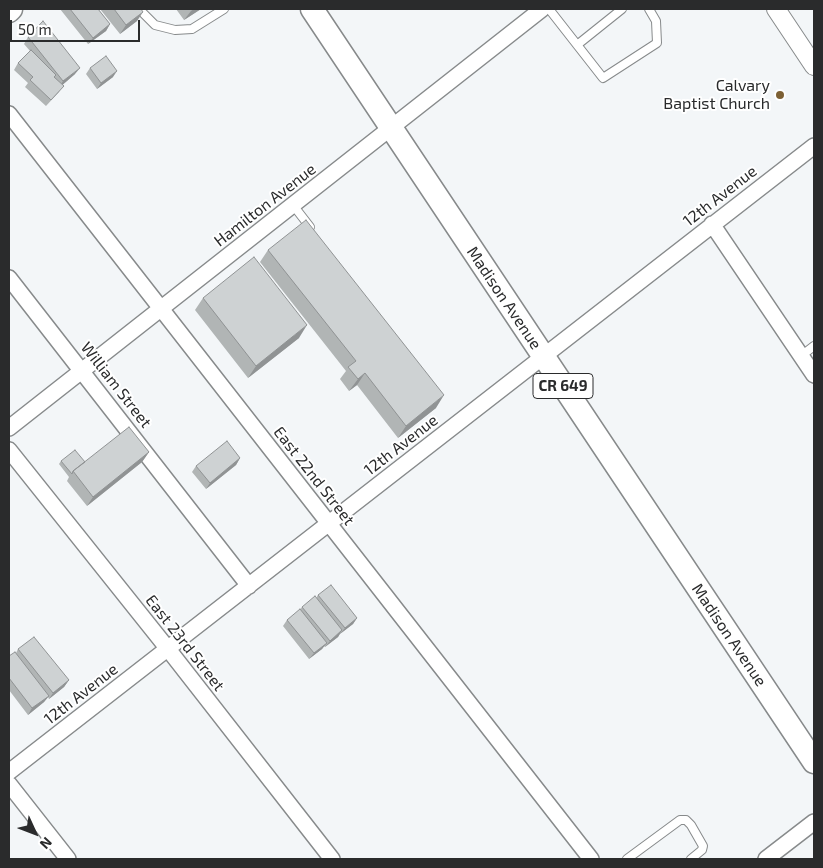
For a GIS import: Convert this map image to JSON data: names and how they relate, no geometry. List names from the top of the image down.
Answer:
{
  "streets": {
    "main road": ["Madison Avenue", "CR 649"],
    "street": [
      "12th Avenue",
      "Hamilton Avenue",
      "William Street",
      "East 22nd Street",
      "East 23rd Street"
    ]
  },
  "crossings": [
    ["12th Avenue", "Madison Avenue"],
    ["12th Avenue", "William Street"],
    ["12th Avenue", "East 22nd Street"],
    ["12th Avenue", "East 23rd Street"],
    ["Hamilton Avenue", "Madison Avenue"],
    ["Hamilton Avenue", "William Street"],
    ["Hamilton Avenue", "East 22nd Street"]
  ],
  "places": ["Calvary Baptist Church"],
  "scale_bar": "50 m",
  "north": "bottom right"
}
